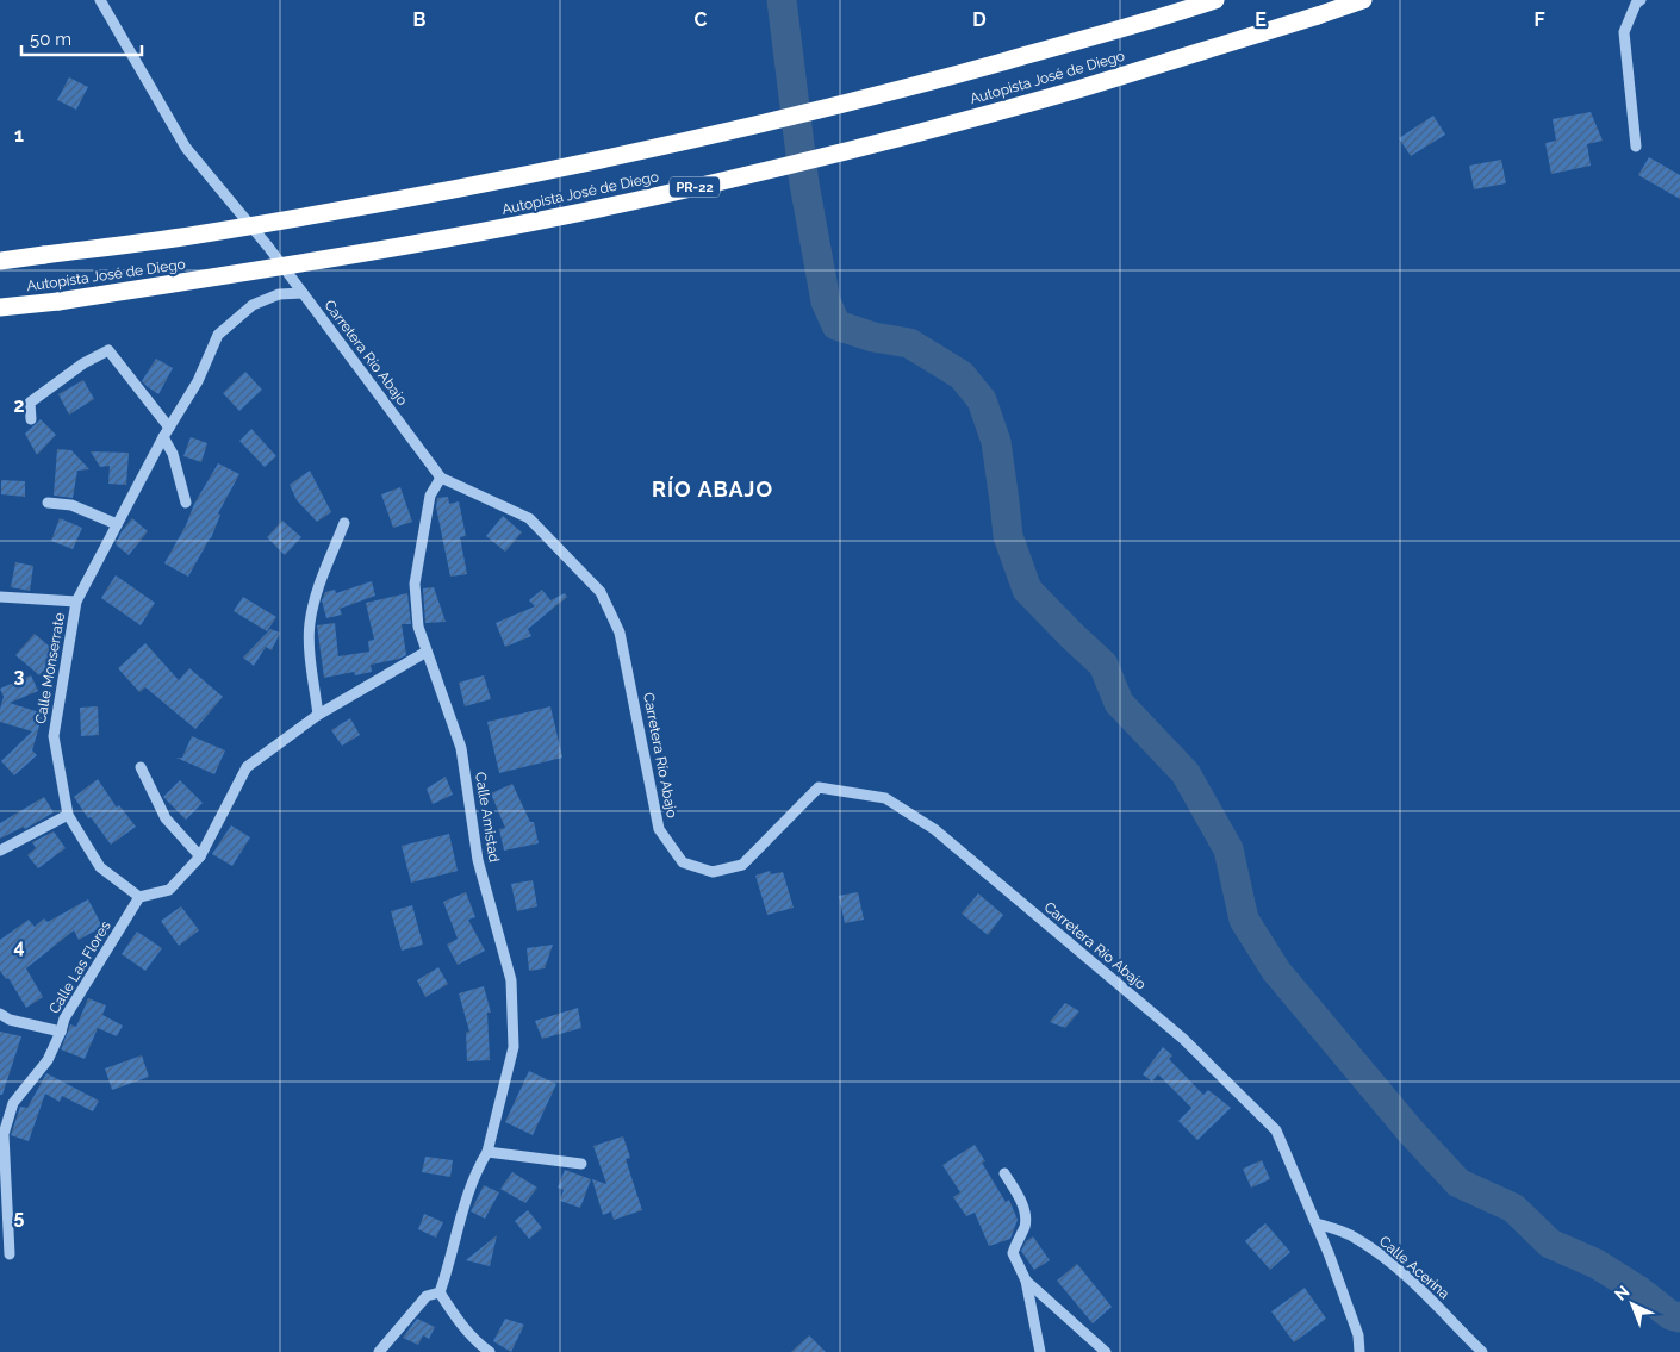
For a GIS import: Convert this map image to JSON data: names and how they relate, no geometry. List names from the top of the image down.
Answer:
{
  "streets": {
    "highway": ["Autopista José de Diego", "PR-22"],
    "street": [
      "Carretera Río Abajo",
      "Calle Monserrate",
      "Calle Amistad",
      "Calle Las Flores",
      "Calle Acerina"
    ]
  },
  "crossings": [
    ["Carretera Río Abajo", "Calle Monserrate"],
    ["Carretera Río Abajo", "Calle Amistad"],
    ["Carretera Río Abajo", "Calle Acerina"],
    ["Calle Monserrate", "Calle Las Flores"]
  ],
  "districts": ["RÍO ABAJO"],
  "scale_bar": "50 m",
  "north": "top left",
  "grid": {
    "columns": [
      "B",
      "C",
      "D",
      "E",
      "F"
    ],
    "rows": [
      "1",
      "2",
      "3",
      "4",
      "5"
    ]
  }
}
